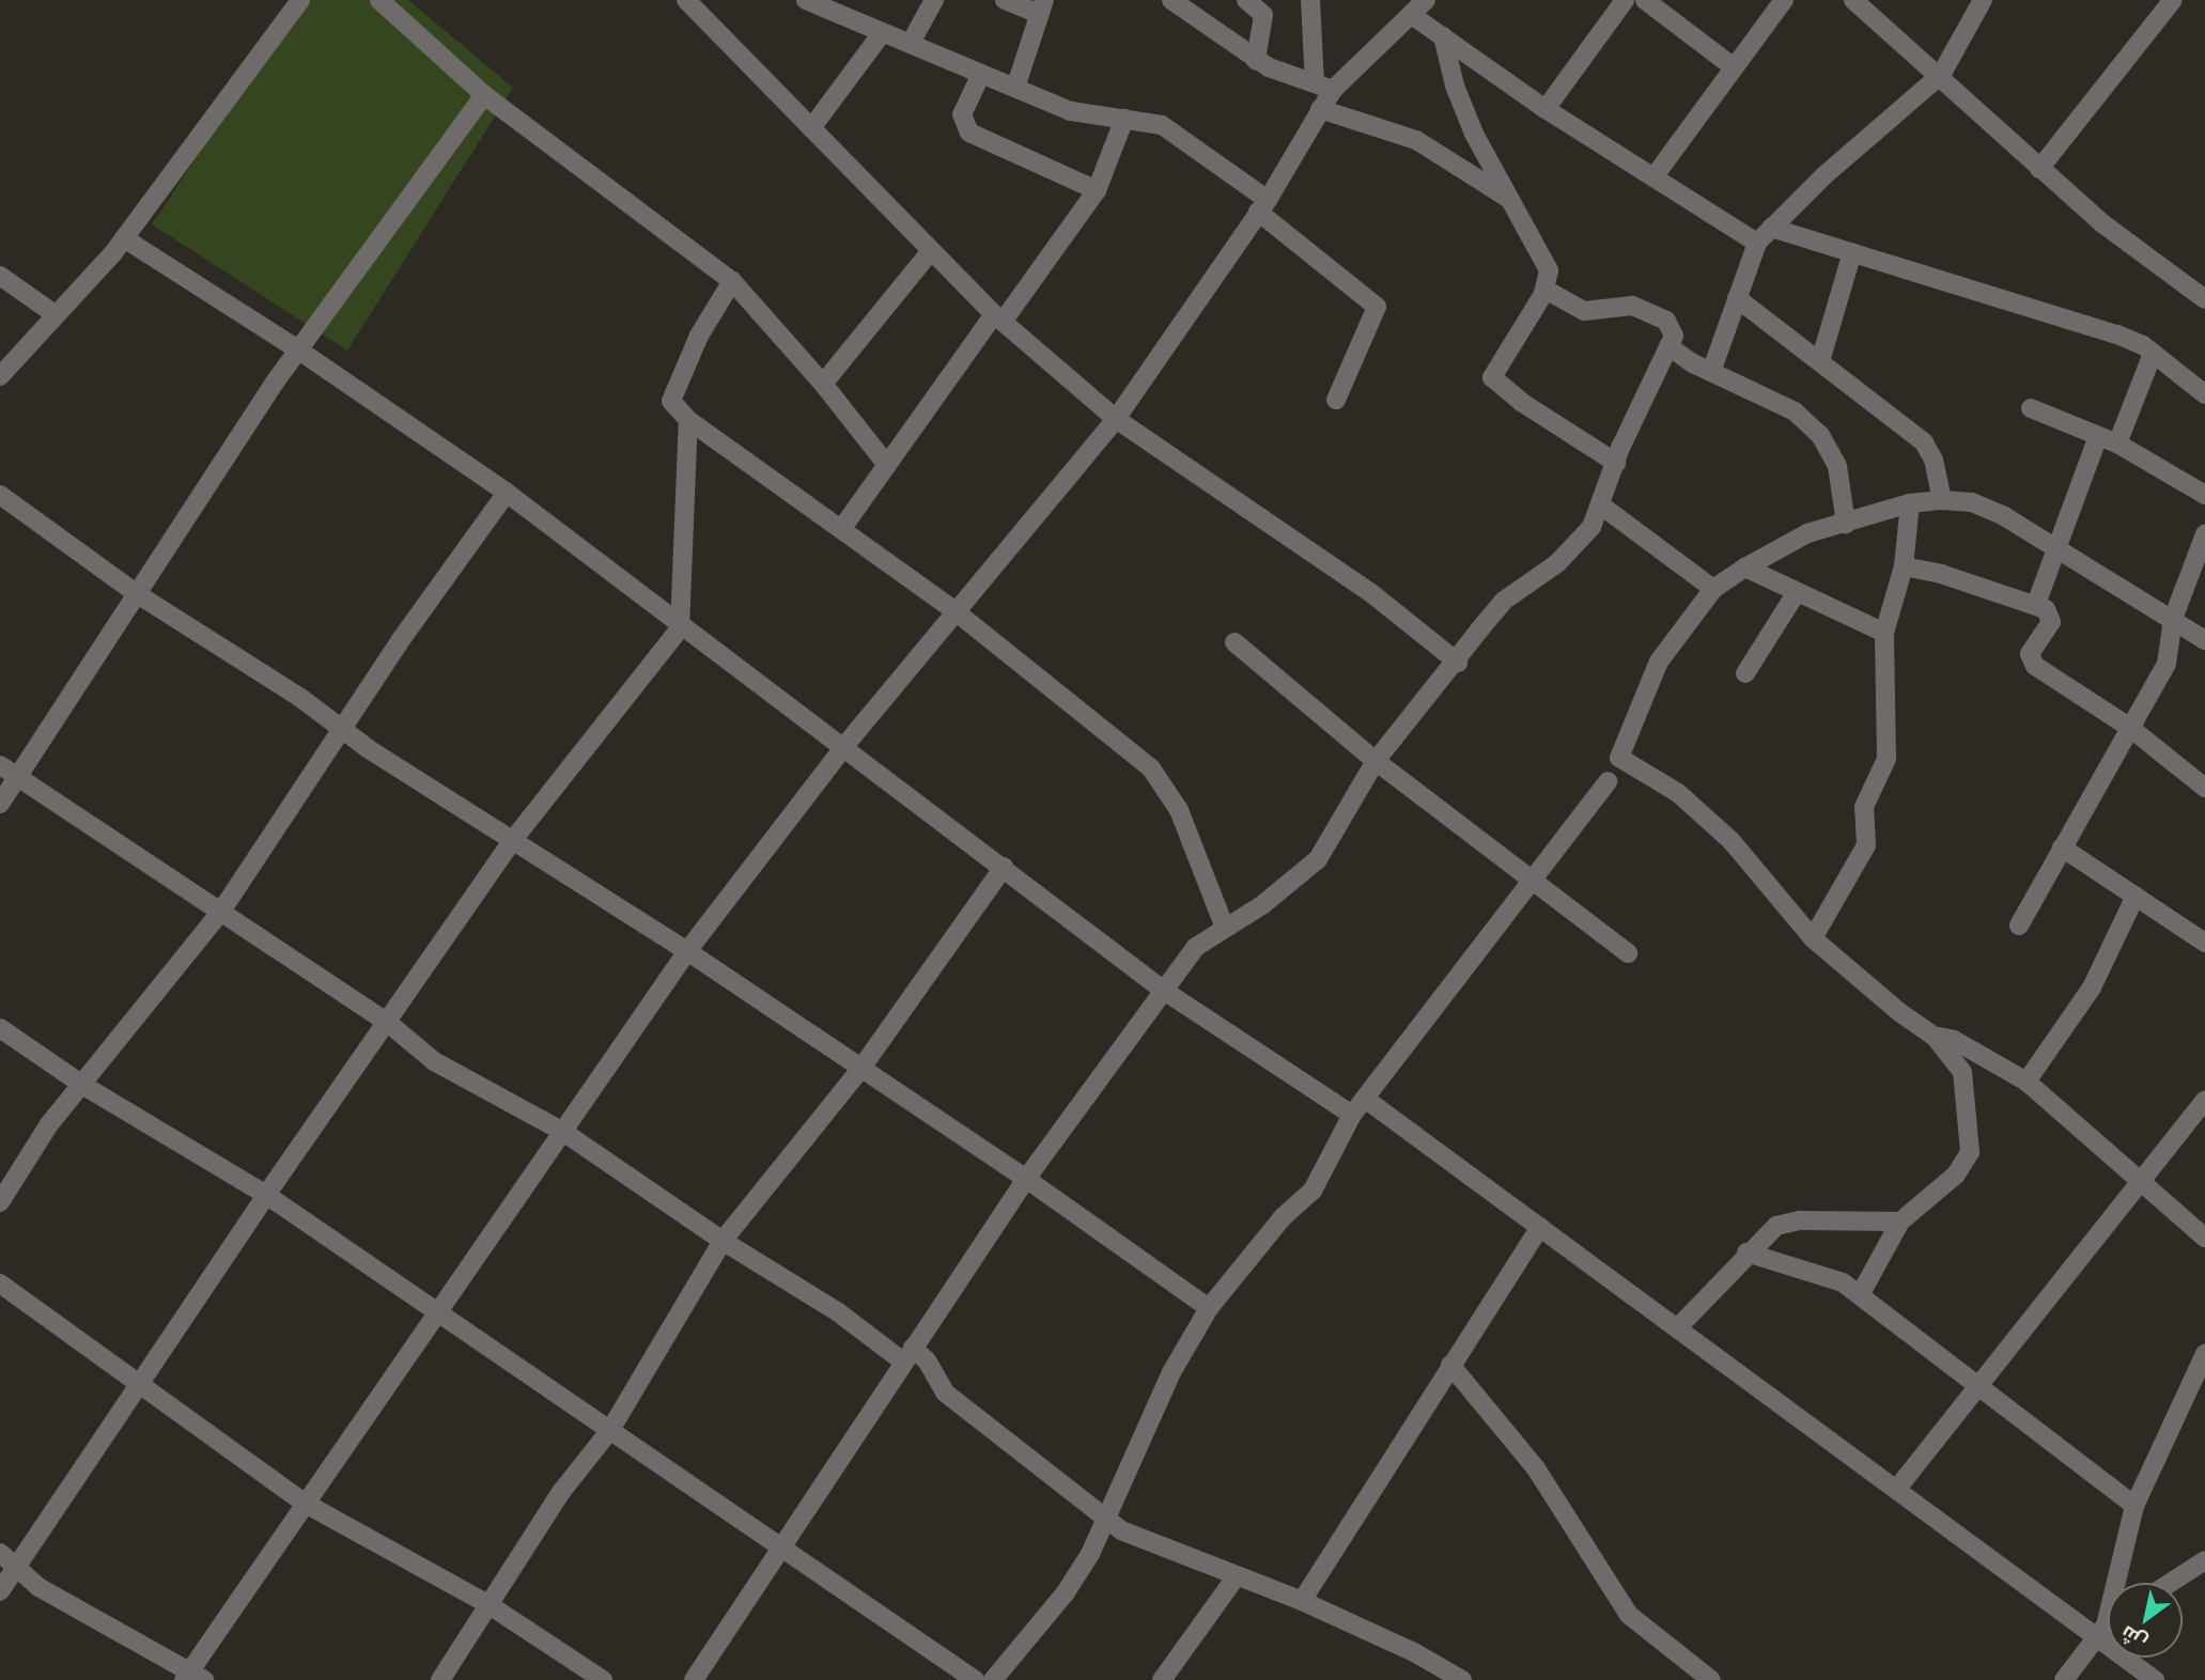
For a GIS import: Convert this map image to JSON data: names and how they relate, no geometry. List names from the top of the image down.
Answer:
{
  "north": "bottom left"
}
